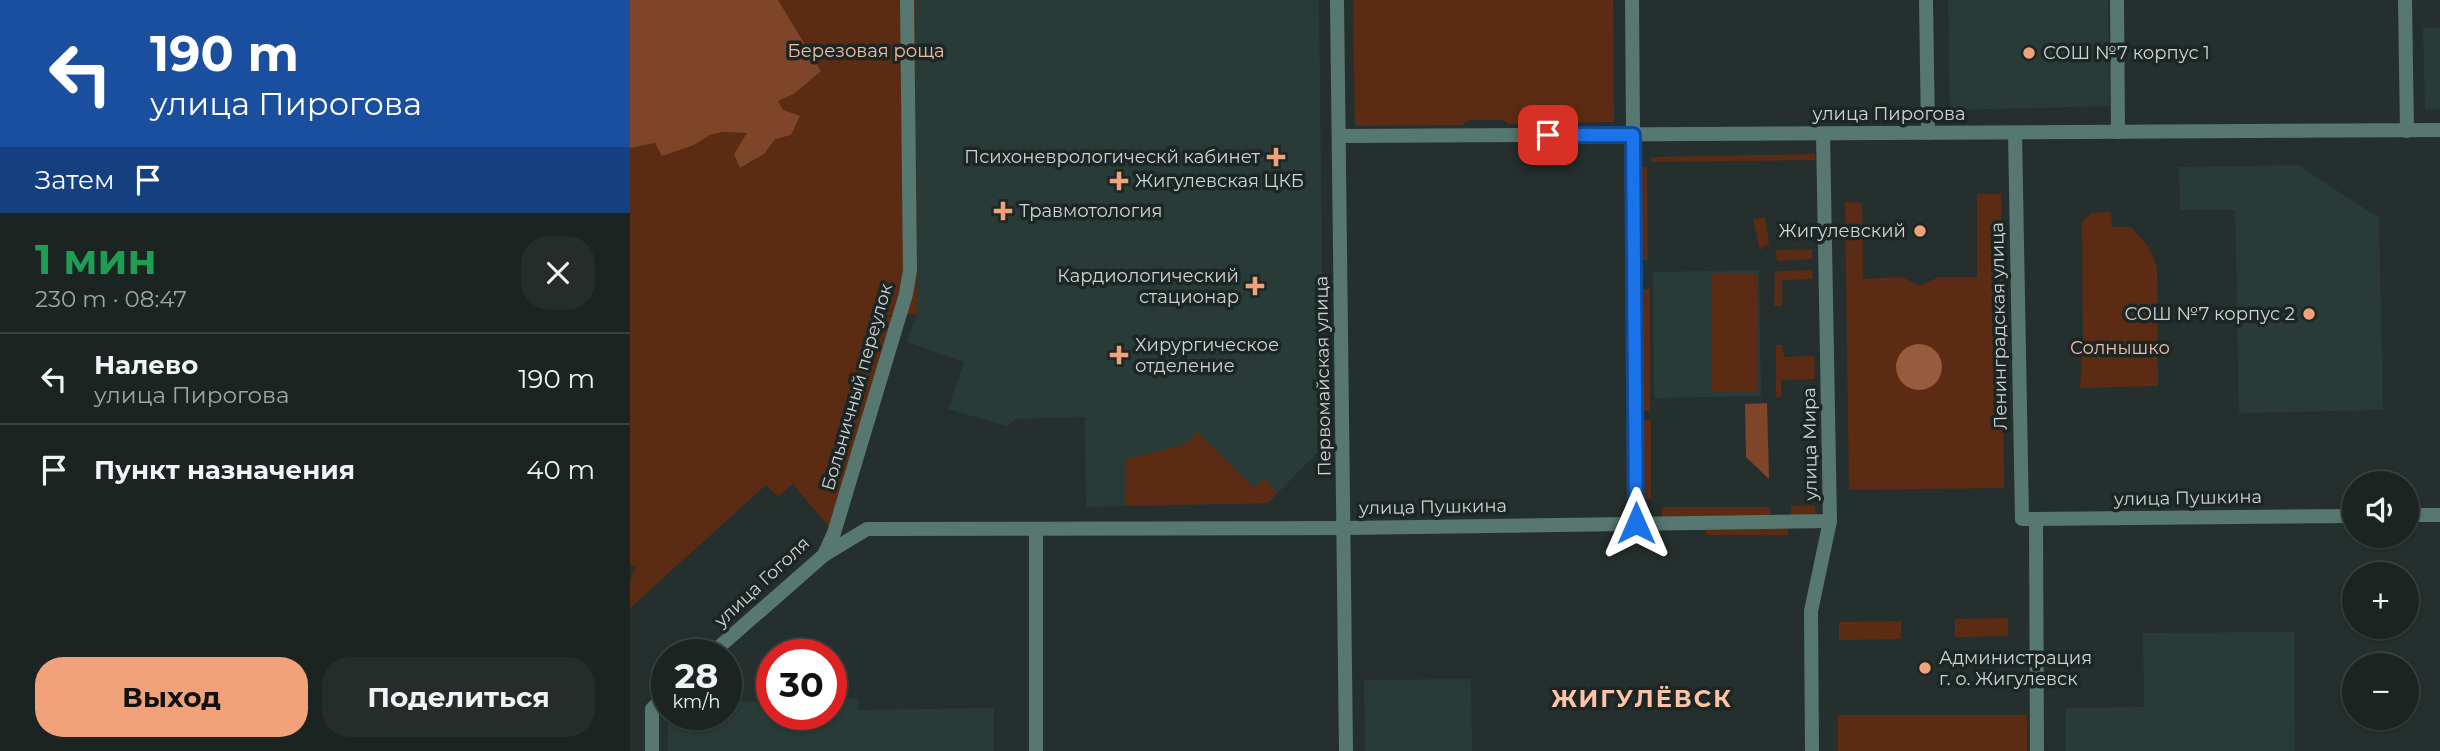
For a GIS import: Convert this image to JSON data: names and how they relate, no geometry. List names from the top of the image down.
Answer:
{
  "streets": {
    "street": [
      "улица Пирогова",
      "Ленинградская улица",
      "Первомайская улица",
      "Больничный переулок",
      "улица Мира",
      "улица Пушкина",
      "улица Гоголя"
    ]
  },
  "crossings": [
    ["улица Пирогова", "Ленинградская улица"],
    ["улица Пирогова", "Первомайская улица"],
    ["улица Пирогова", "улица Мира"],
    ["Ленинградская улица", "улица Пушкина"],
    ["Первомайская улица", "улица Пушкина"],
    ["Больничный переулок", "улица Гоголя"],
    ["улица Мира", "улица Пушкина"],
    ["улица Пушкина", "улица Гоголя"]
  ],
  "districts": ["ЖИГУЛЁВСК"],
  "parks": ["Березовая роща", "Солнышко"],
  "places": {
    "other": [
      "СОШ №7 корпус 1",
      "Жигулевский",
      "СОШ №7 корпус 2",
      "Администрация г. о. Жигулевск"
    ],
    "health": [
      "Психоневрологическй кабинет",
      "Жигулевская ЦКБ",
      "Травмотология",
      "Кардиологический стационар",
      "Хирургическое отделение"
    ]
  },
  "page": {
    "turn": ["190 m", "улица Пирогова"],
    "then": "Затем",
    "heading": ["1 мин", "230 m · 08:47"],
    "list": [
      {
        "name": "Налево",
        "note": "улица Пирогова",
        "value": "190 m"
      },
      {
        "name": "Пункт назначения",
        "value": "40 m"
      }
    ],
    "map_buttons": ["+", "−"],
    "speed": "28 km/h",
    "limit": "30",
    "buttons": ["Выход", "Поделиться"]
  }
}
